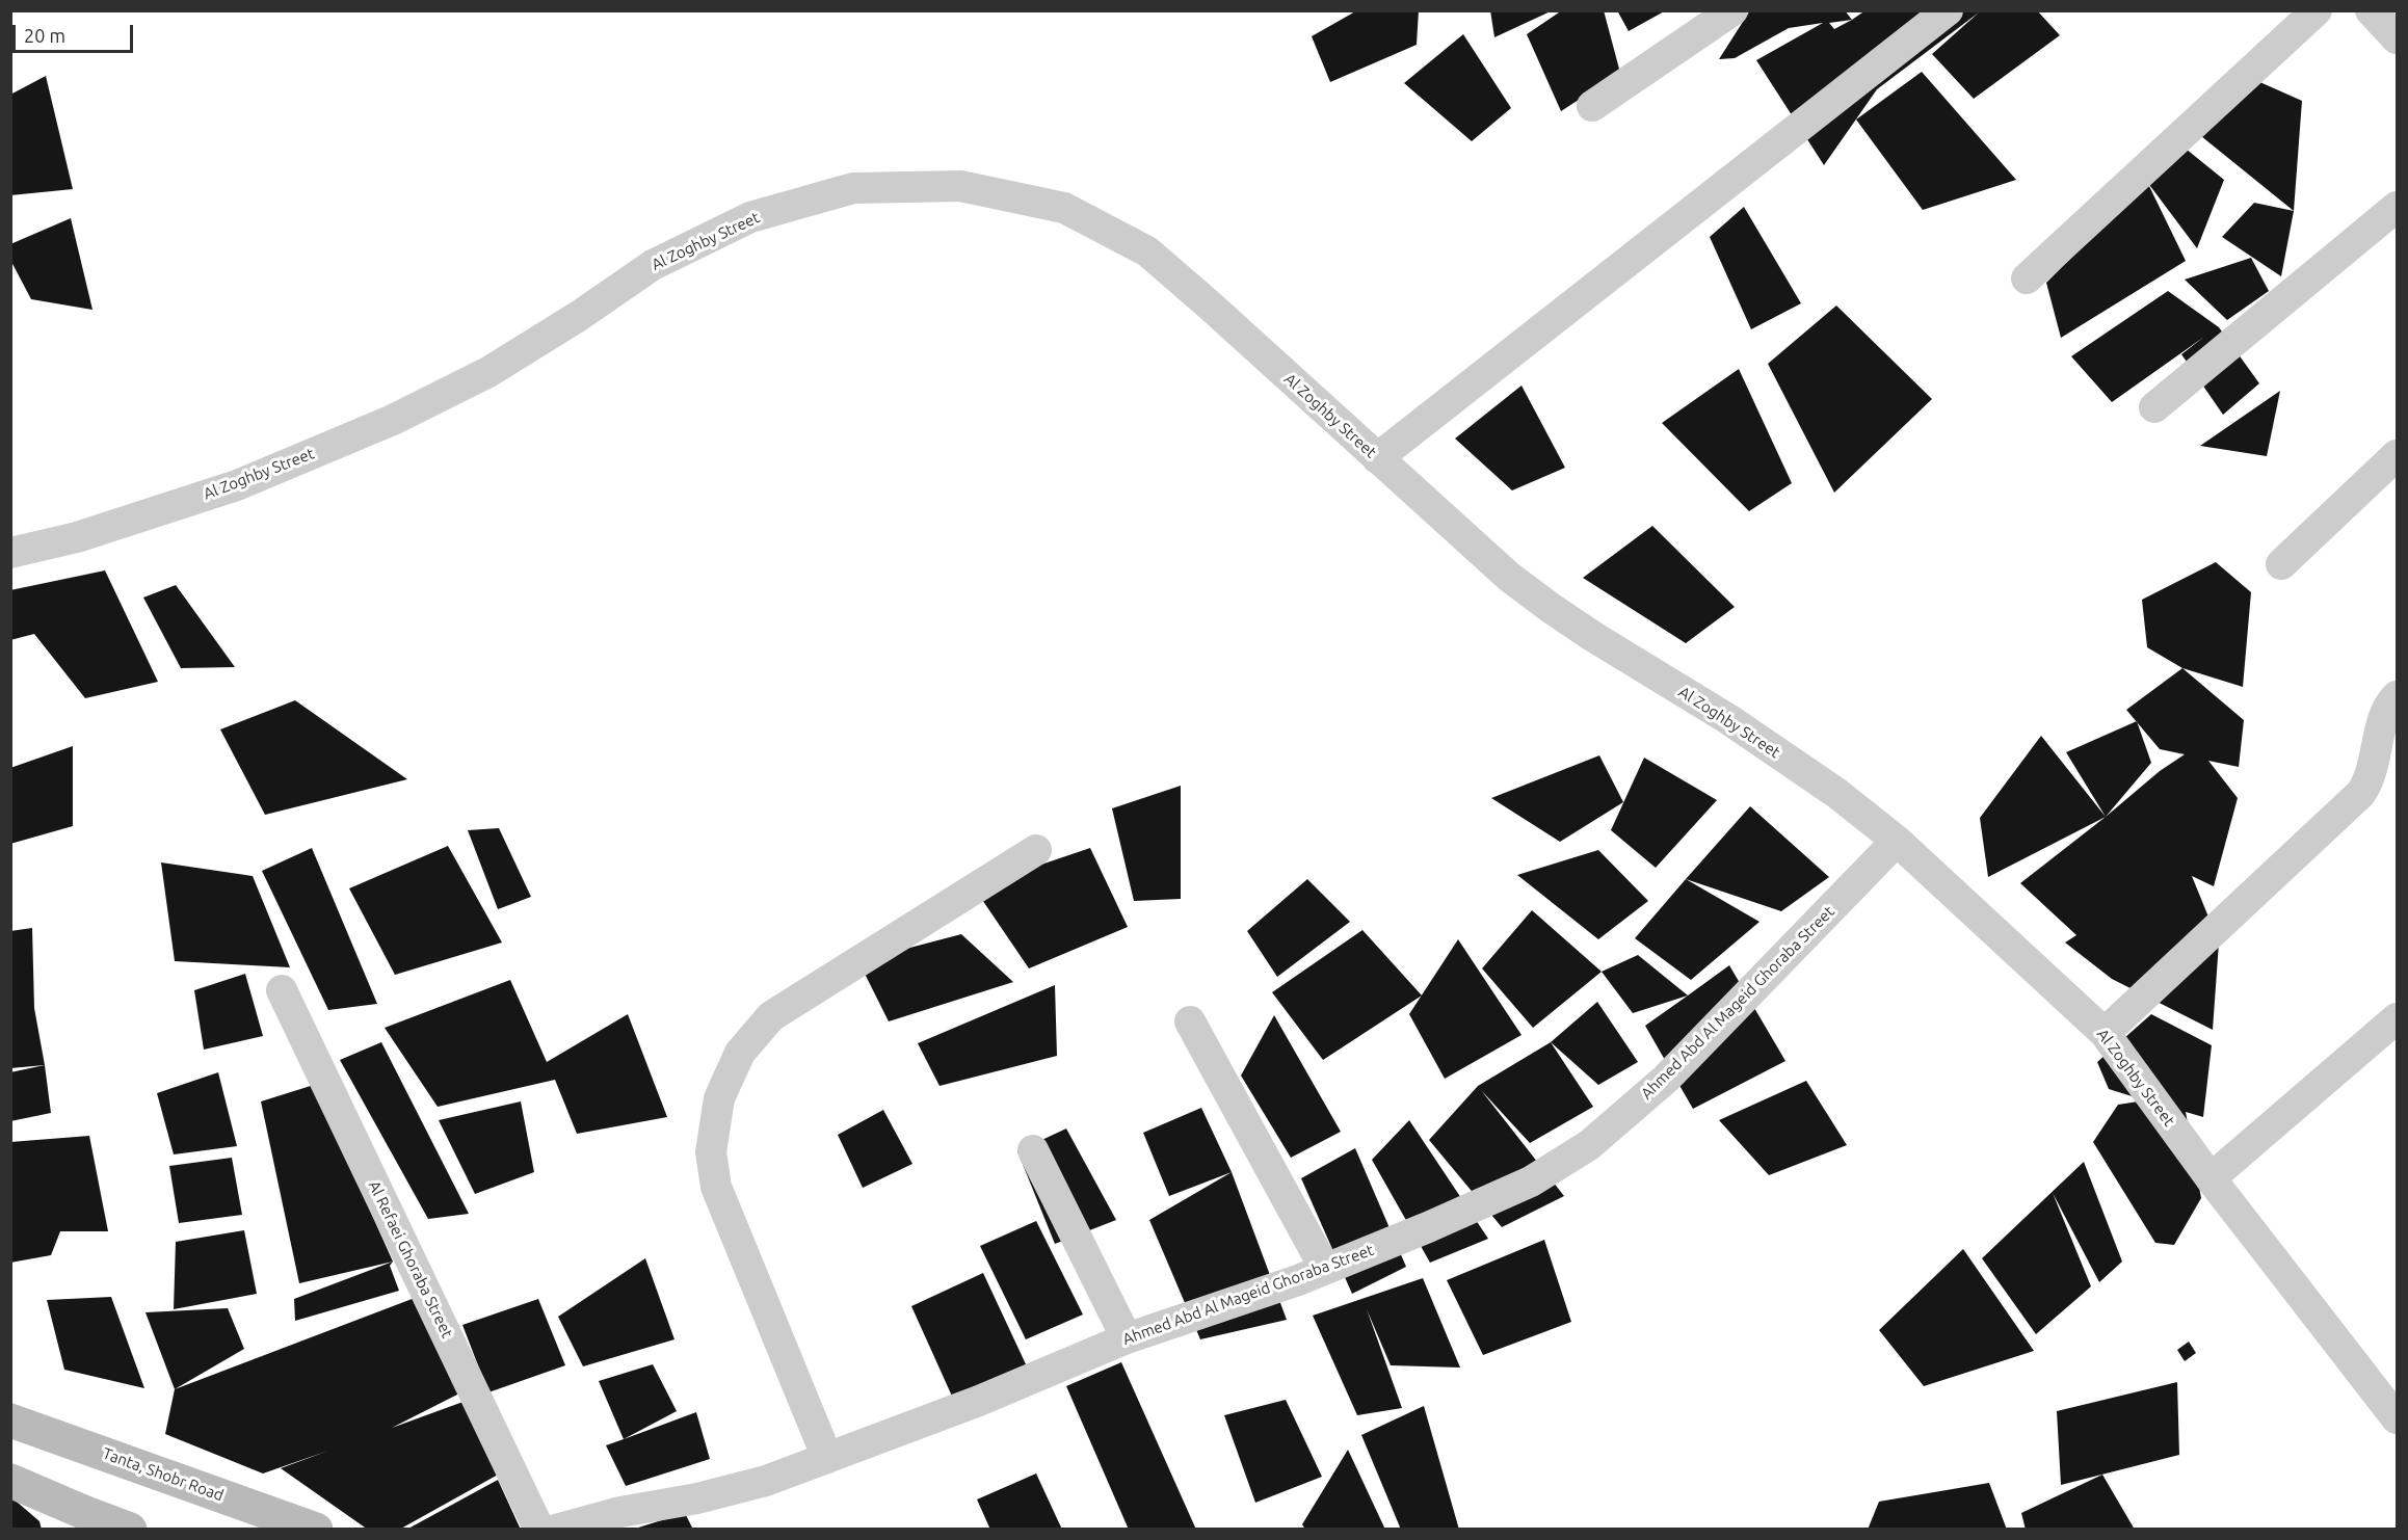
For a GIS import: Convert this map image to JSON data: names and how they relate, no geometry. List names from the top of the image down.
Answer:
{
  "streets": {
    "street": [
      "Al Zoghby Street",
      "Ahmed Abd Al Mageid Ghoraba Street",
      "Al Refaei Ghoraba Street",
      "Tanta, Shobr Road"
    ]
  },
  "crossings": [
    ["Al Zoghby Street", "Ahmed Abd Al Mageid Ghoraba Street"]
  ],
  "scale_bar": "20 m"
}
